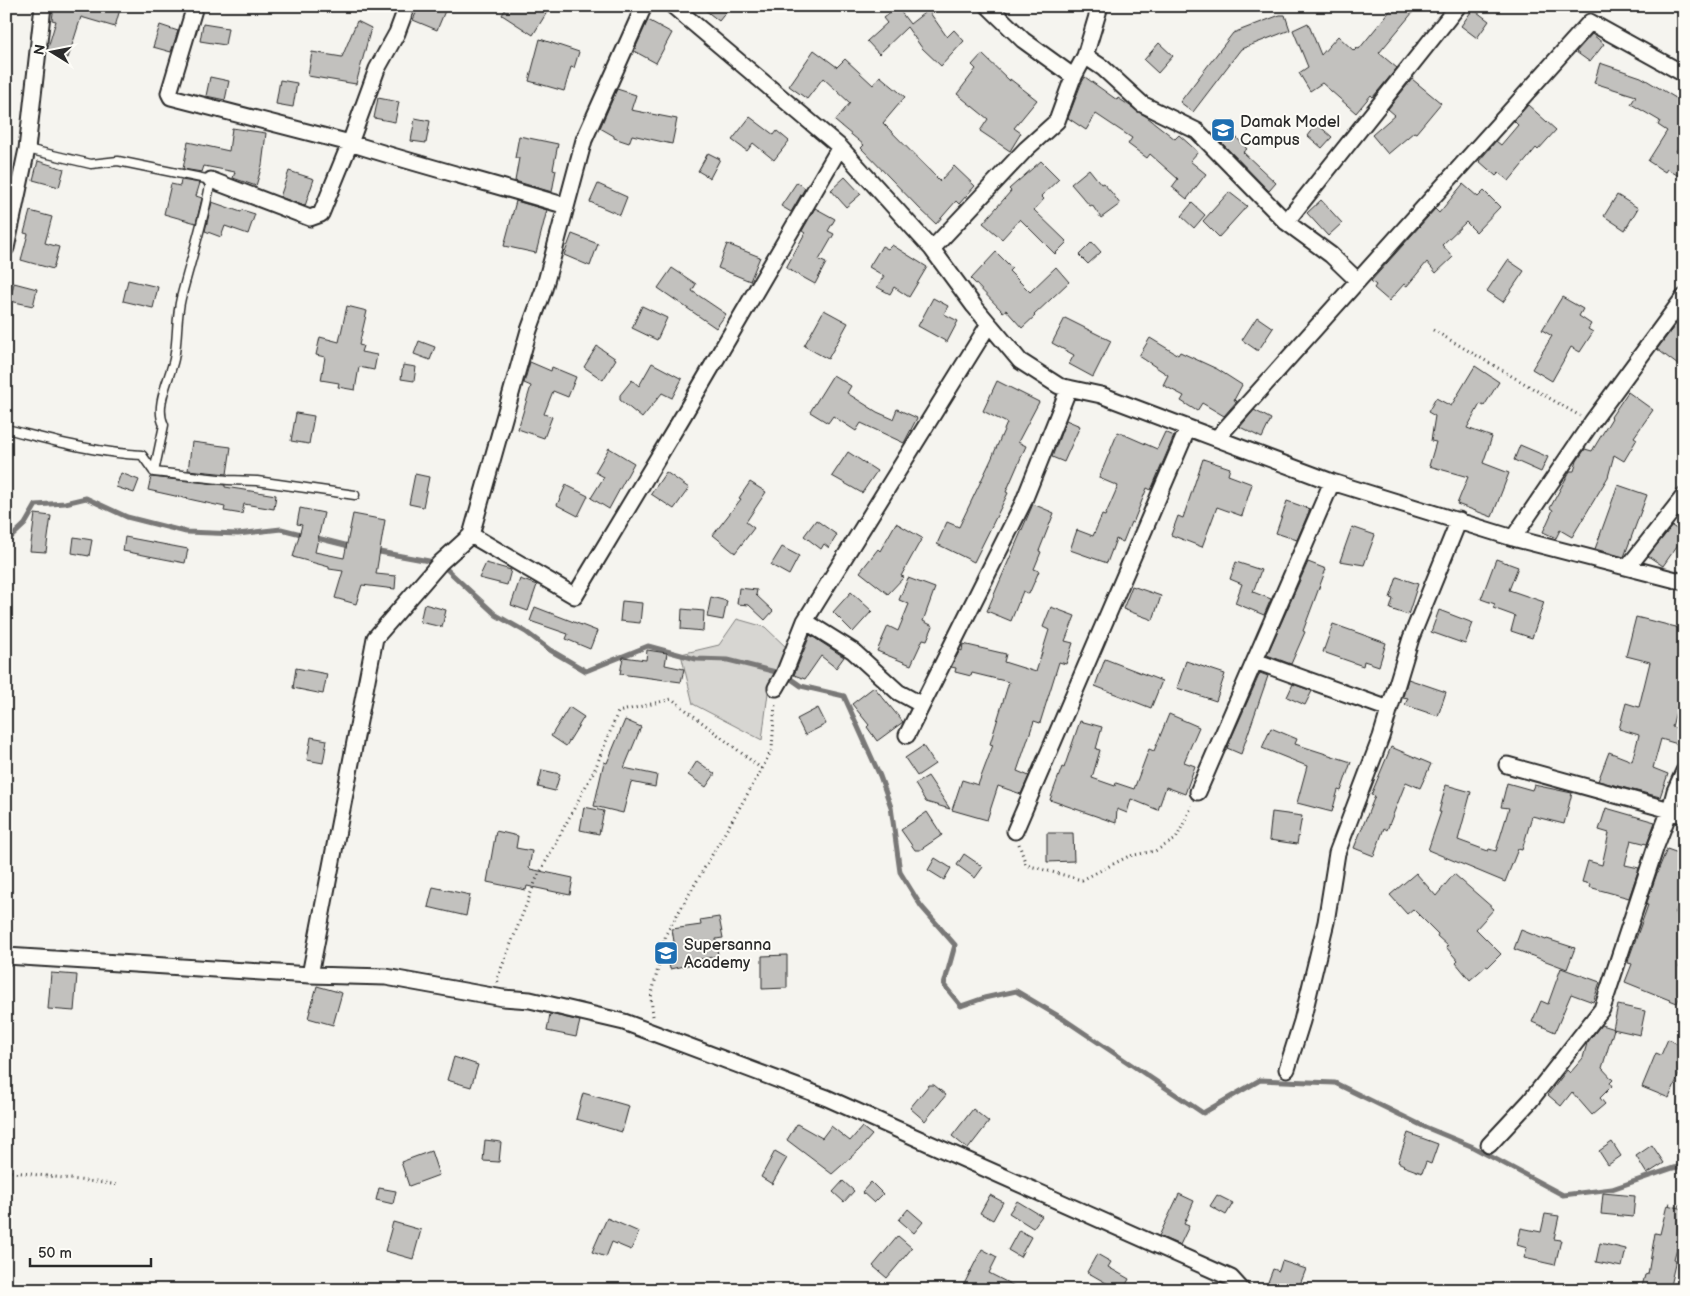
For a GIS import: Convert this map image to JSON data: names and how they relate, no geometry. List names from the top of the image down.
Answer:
{
  "places": {
    "school or university": ["Damak Model Campus", "Supersanna Academy"]
  },
  "scale_bar": "50 m",
  "north": "left"
}
